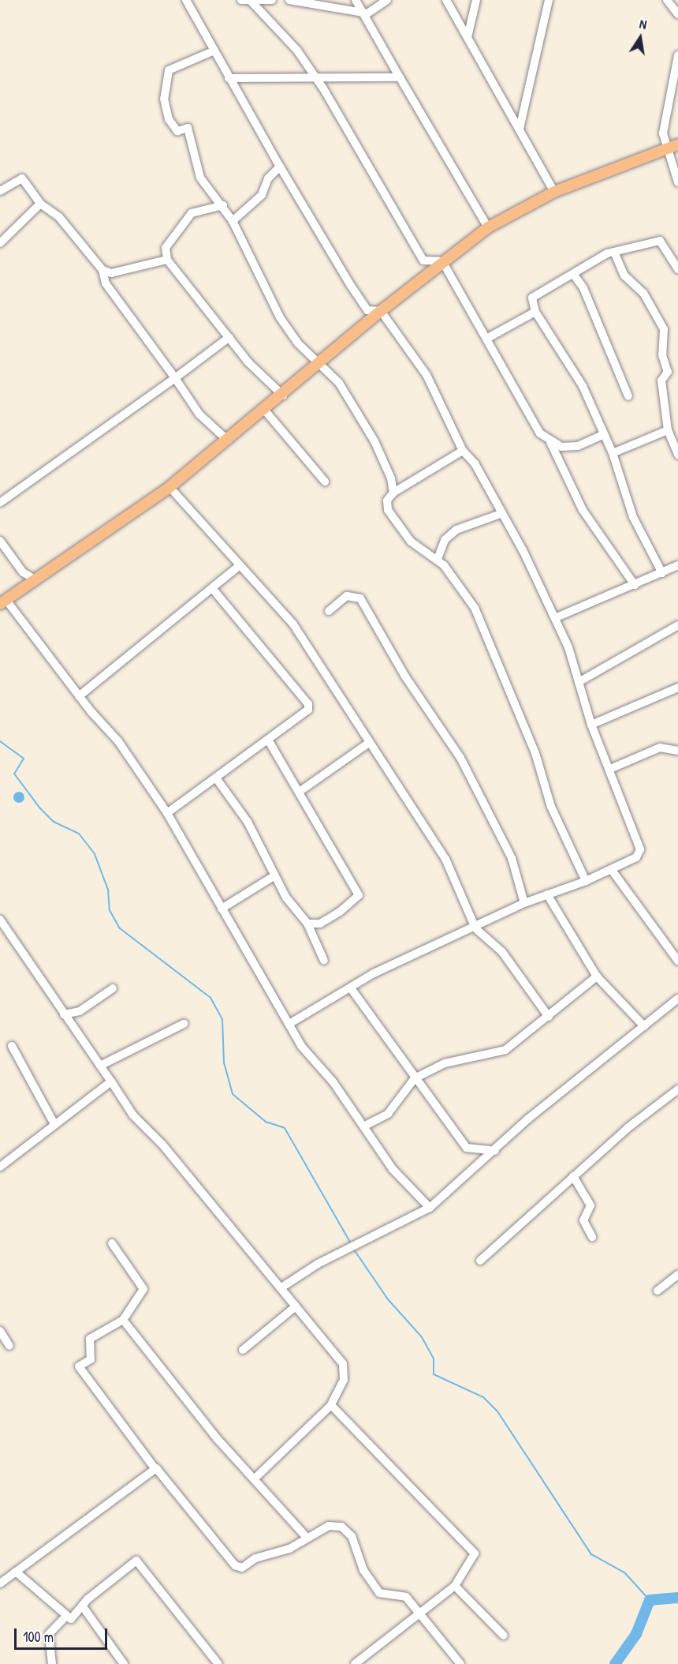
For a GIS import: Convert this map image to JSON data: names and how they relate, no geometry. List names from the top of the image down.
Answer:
{
  "scale_bar": "100 m",
  "north": "top"
}
